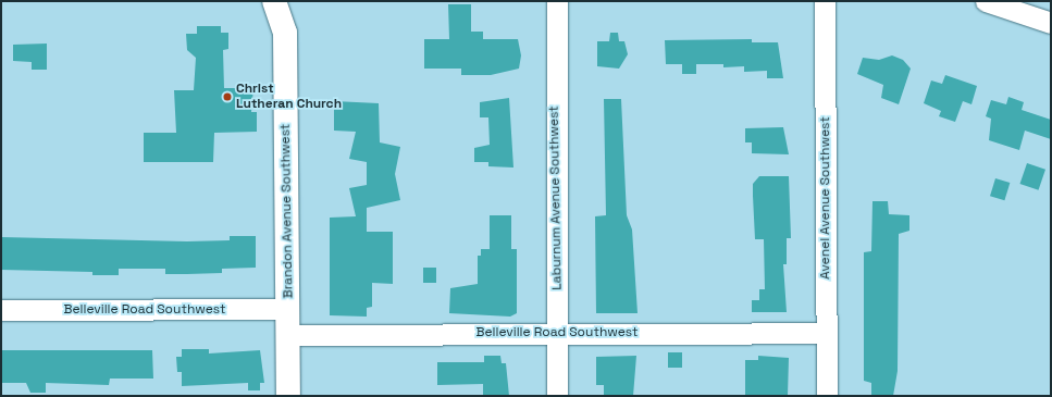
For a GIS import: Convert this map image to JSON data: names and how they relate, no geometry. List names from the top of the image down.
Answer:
{
  "streets": {
    "main road": ["Brandon Avenue Southwest"],
    "street": ["Laburnum Avenue Southwest", "Avenel Avenue Southwest", "Belleville Road Southwest"]
  },
  "crossings": [
    ["Laburnum Avenue Southwest", "Belleville Road Southwest"],
    ["Avenel Avenue Southwest", "Belleville Road Southwest"],
    ["Brandon Avenue Southwest", "Belleville Road Southwest"]
  ],
  "places": ["Christ Lutheran Church"]
}
